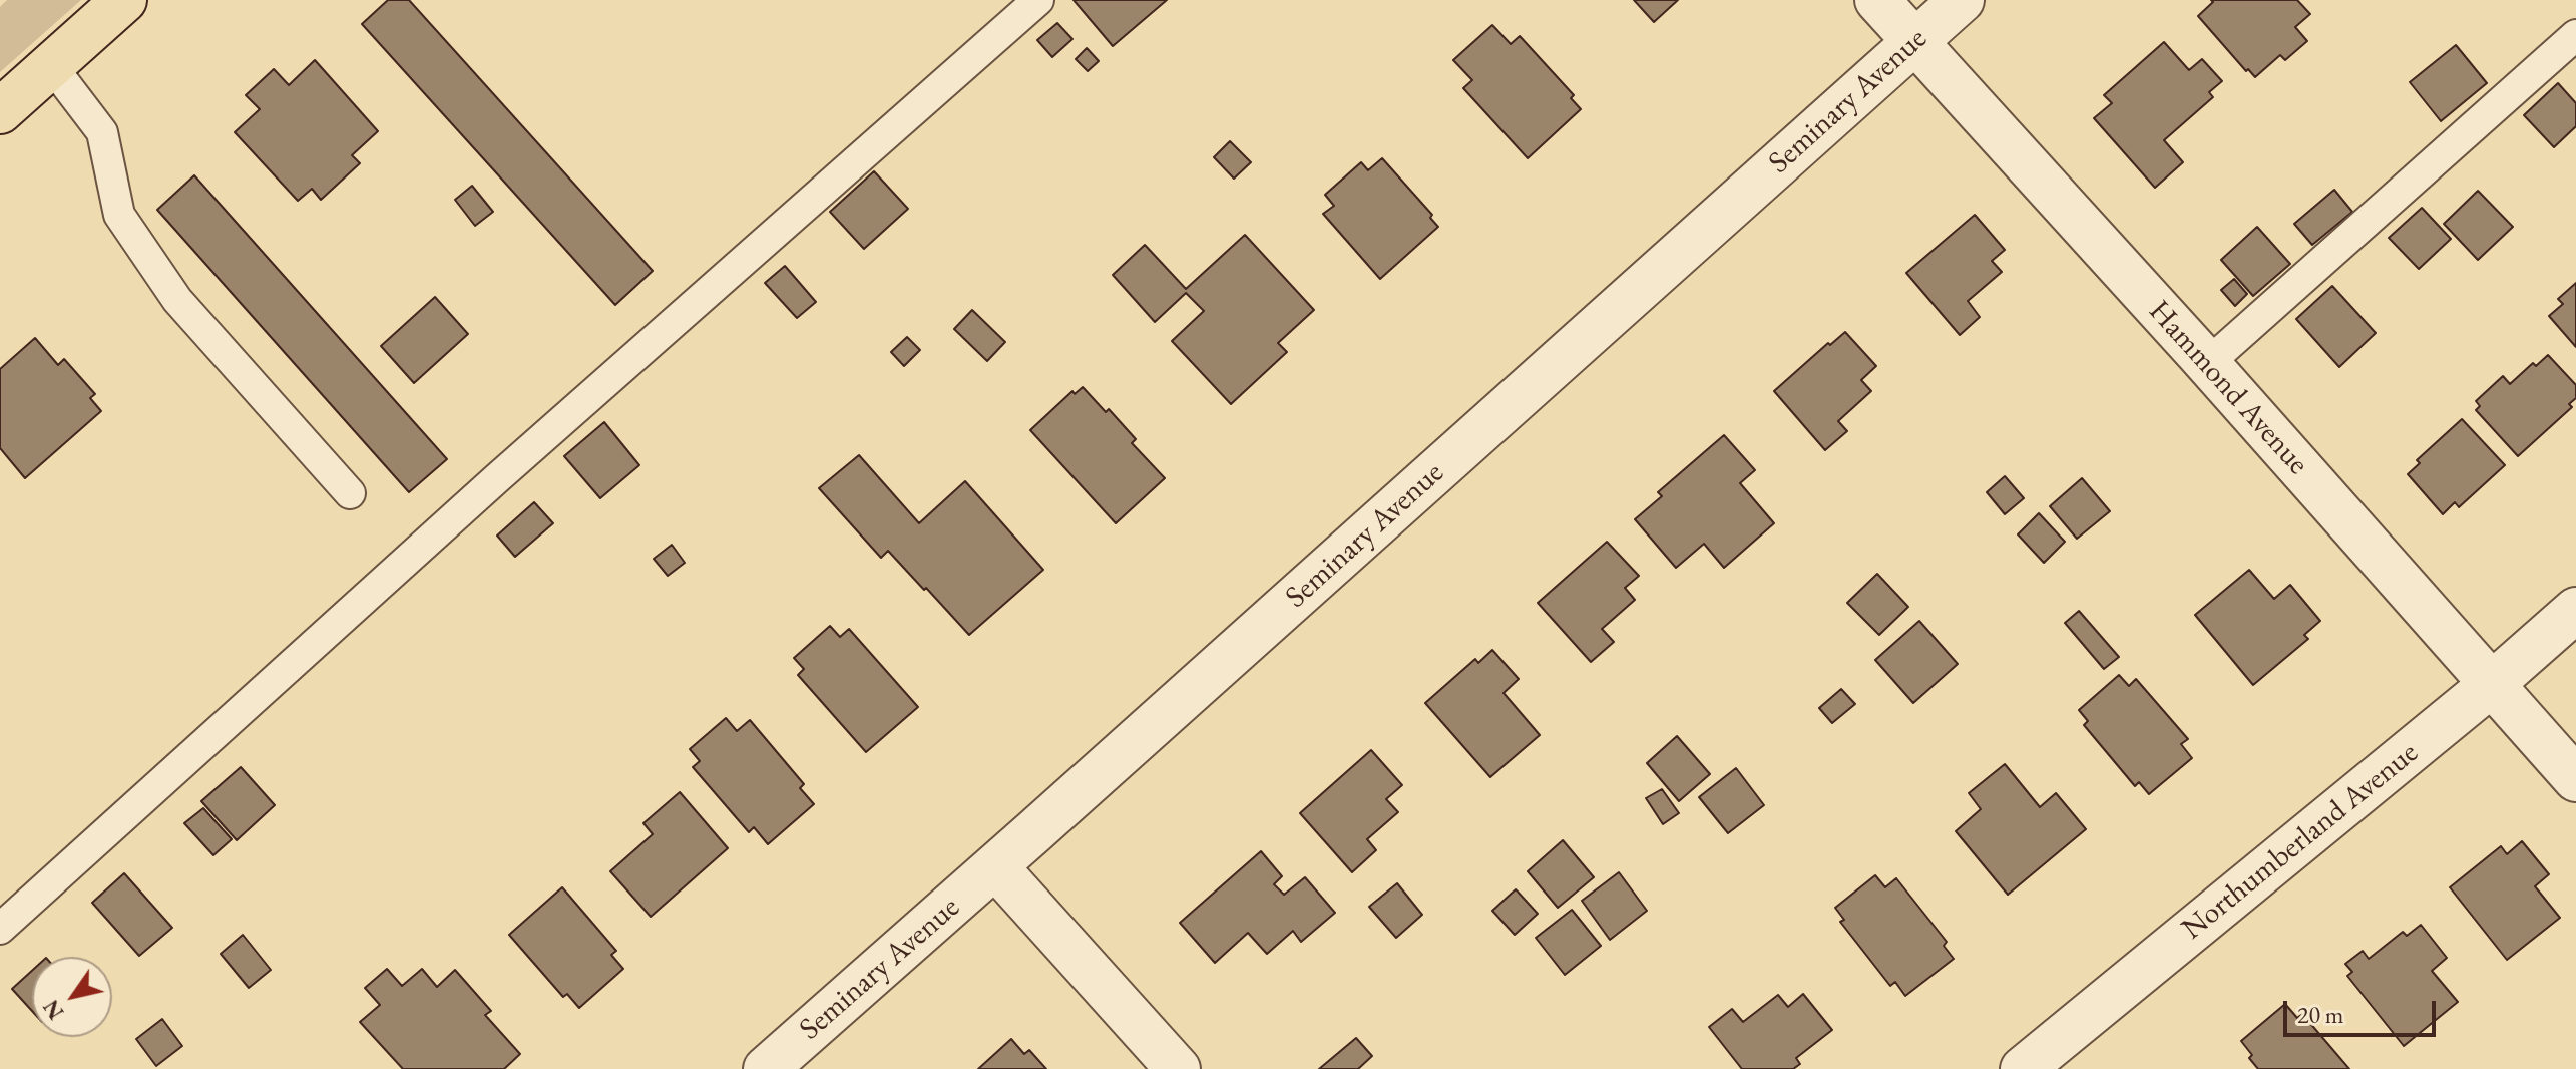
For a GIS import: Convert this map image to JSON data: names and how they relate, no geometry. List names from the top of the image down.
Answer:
{
  "streets": {
    "street": ["Seminary Avenue", "Hammond Avenue", "Northumberland Avenue"]
  },
  "crossings": [
    ["Seminary Avenue", "Hammond Avenue"],
    ["Hammond Avenue", "Northumberland Avenue"]
  ],
  "scale_bar": "20 m",
  "north": "bottom left"
}
